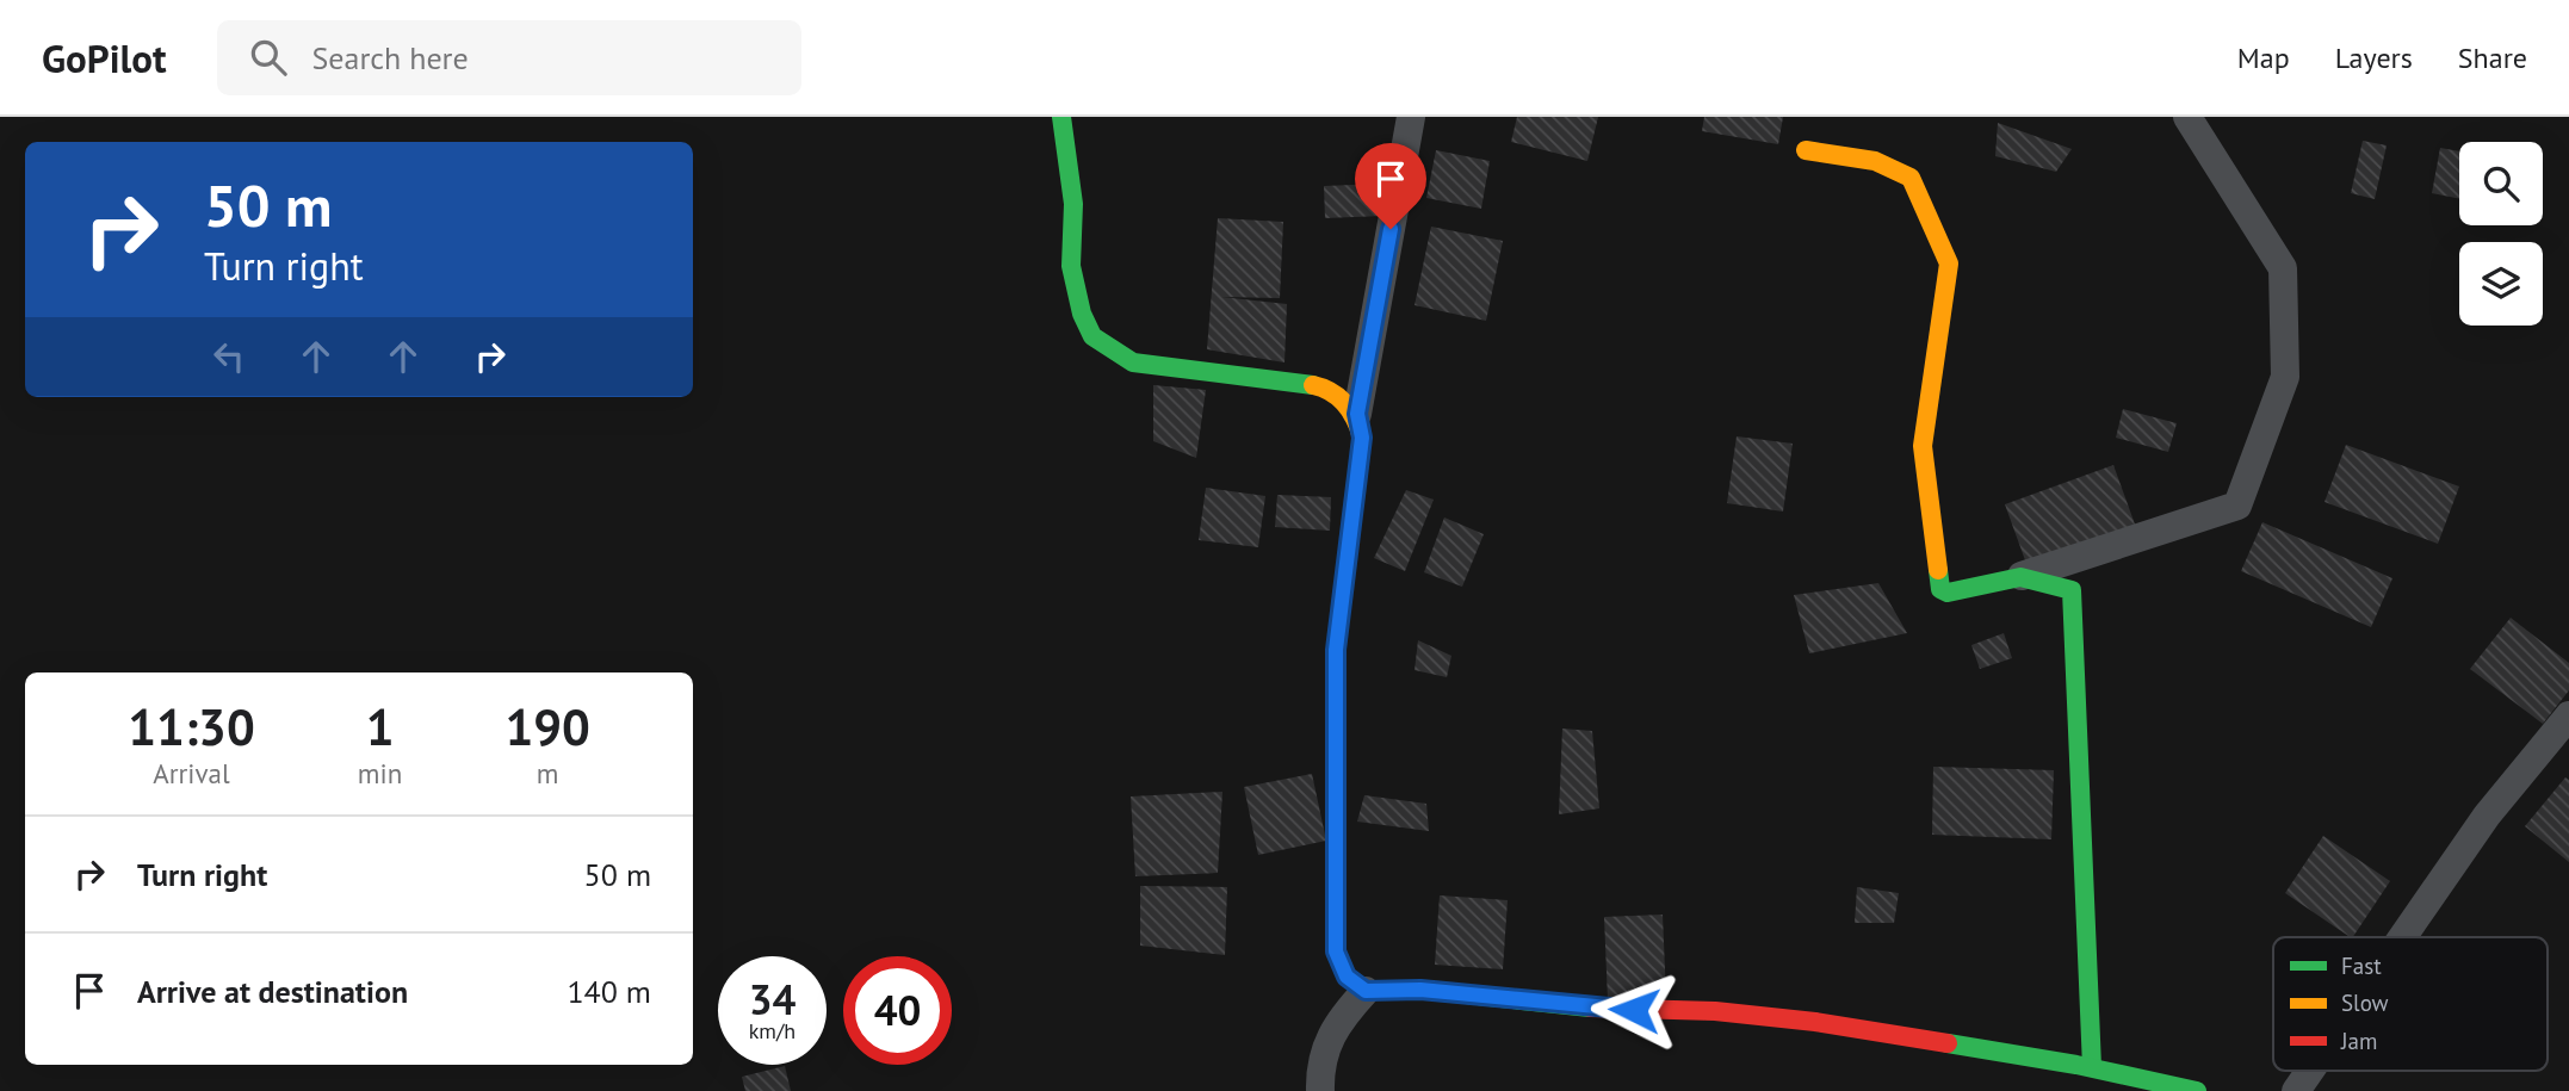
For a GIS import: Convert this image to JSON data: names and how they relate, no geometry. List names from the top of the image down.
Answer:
{
  "legend": ["Fast", "Slow", "Jam"],
  "page": {
    "header": "GoPilot",
    "search": "Search here",
    "nav": ["Map", "Layers", "Share"],
    "turn": ["50 m", "Turn right"],
    "eta": [
      "11:30",
      "Arrival",
      "1",
      "min",
      "190",
      "m"
    ],
    "list": [
      {
        "name": "Turn right",
        "value": "50 m"
      },
      {
        "name": "Arrive at destination",
        "value": "140 m"
      }
    ],
    "speed": "34 km/h",
    "limit": "40"
  }
}
